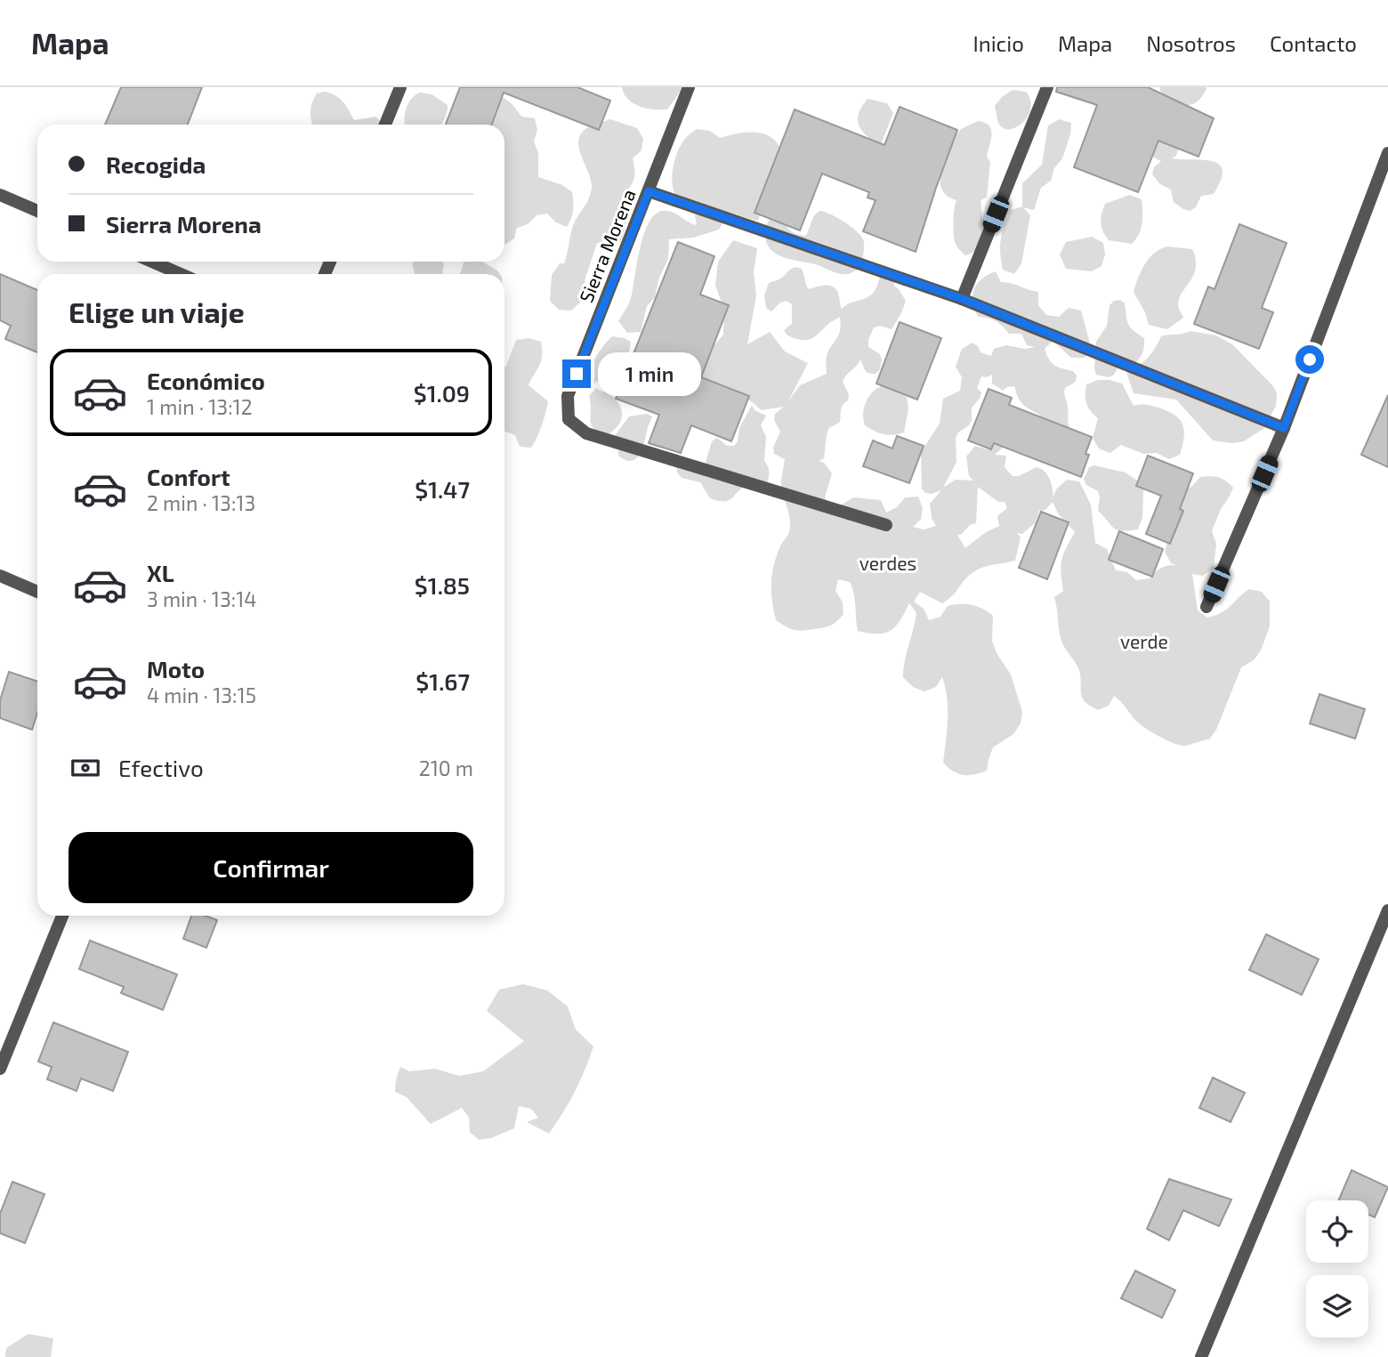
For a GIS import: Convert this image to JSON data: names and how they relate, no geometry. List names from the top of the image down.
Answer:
{
  "streets": {
    "street": ["Sierra Morena"]
  },
  "parks": ["verdes", "verde"],
  "page": {
    "header": "Mapa",
    "nav": [
      "Inicio",
      "Mapa",
      "Nosotros",
      "Contacto"
    ],
    "banner": ["Recogida", "Sierra Morena"],
    "heading": "Elige un viaje",
    "list": [
      {
        "name": "Económico",
        "note": "1 min · 13:12",
        "value": "$1.09"
      },
      {
        "name": "Confort",
        "note": "2 min · 13:13",
        "value": "$1.47"
      },
      {
        "name": "XL",
        "note": "3 min · 13:14",
        "value": "$1.85"
      },
      {
        "name": "Moto",
        "note": "4 min · 13:15",
        "value": "$1.67"
      }
    ],
    "bubble": "1 min",
    "pay": ["Efectivo", "210 m"],
    "buttons": "Confirmar"
  }
}
